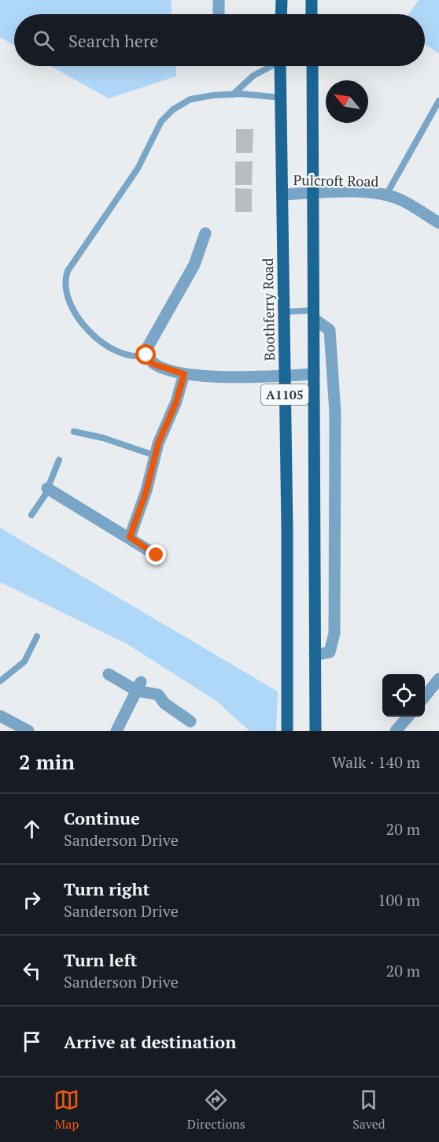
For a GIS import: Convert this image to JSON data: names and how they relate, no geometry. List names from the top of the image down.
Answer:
{
  "streets": {
    "main road": ["Boothferry Road", "A1105"],
    "street": ["Pulcroft Road"]
  },
  "crossings": [
    ["Pulcroft Road", "Boothferry Road"],
    ["Pulcroft Road", "A1105"]
  ],
  "north": "top left",
  "page": {
    "search": "Search here",
    "heading": ["2 min", "Walk · 140 m"],
    "list": [
      ["Continue", "Sanderson Drive", "20 m"],
      ["Turn right", "Sanderson Drive", "100 m"],
      ["Turn left", "Sanderson Drive", "20 m"],
      "Arrive at destination"
    ],
    "nav": ["Map", "Directions", "Saved"]
  }
}
